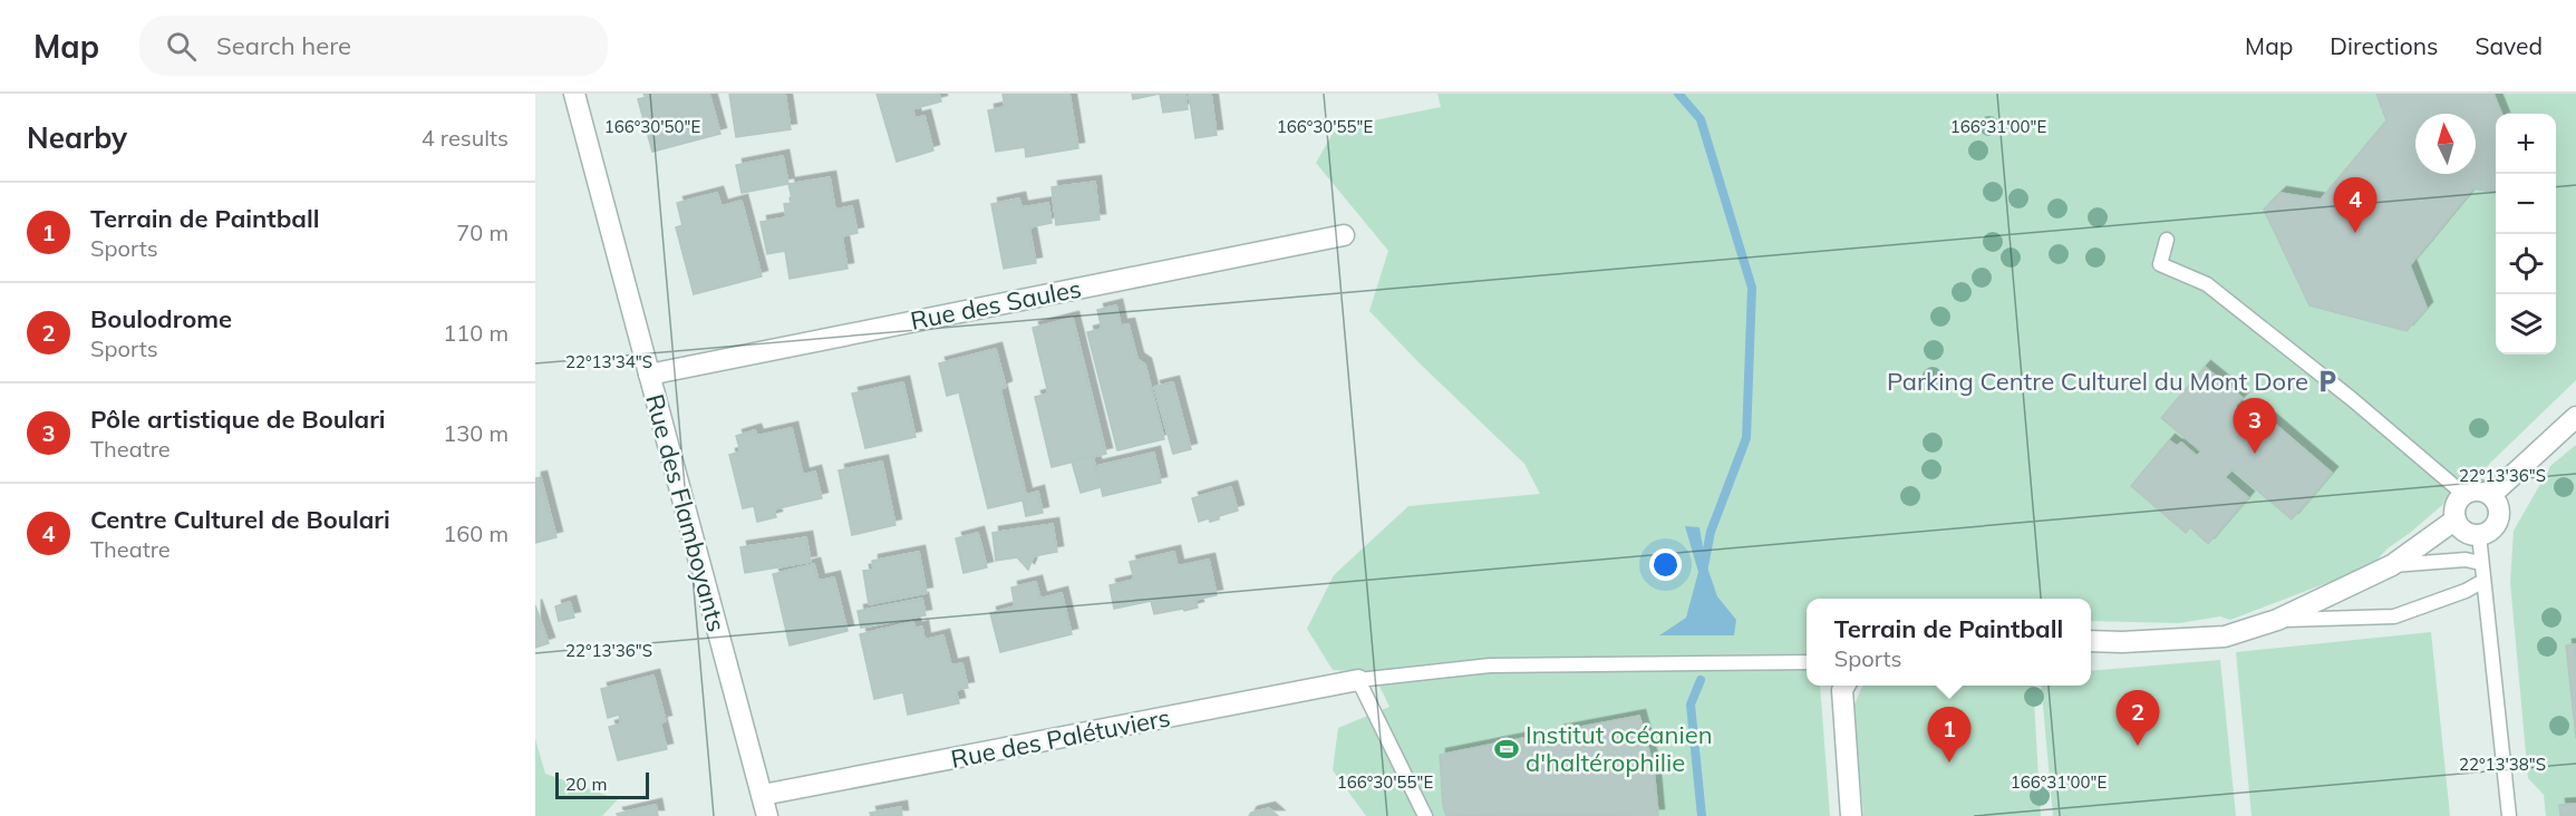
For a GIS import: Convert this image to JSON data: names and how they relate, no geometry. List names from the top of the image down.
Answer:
{
  "streets": {
    "street": ["Rue des Saules", "Rue des Flamboyants", "Rue des Palétuviers"]
  },
  "crossings": [
    ["Rue des Saules", "Rue des Flamboyants"],
    ["Rue des Flamboyants", "Rue des Palétuviers"]
  ],
  "places": {
    "parking": ["Parking Centre Culturel du Mont Dore"],
    "sports": ["Institut océanien d'haltérophilie"]
  },
  "scale_bar": "20 m",
  "north": "top",
  "page": {
    "header": "Map",
    "search": "Search here",
    "nav": ["Map", "Directions", "Saved"],
    "heading": ["Nearby", "4 results"],
    "map_buttons": ["+", "−"],
    "pins": [
      "4",
      "3",
      "2",
      "1"
    ],
    "list": [
      {
        "mark": "1",
        "name": "Terrain de Paintball",
        "note": "Sports",
        "value": "70 m"
      },
      {
        "mark": "2",
        "name": "Boulodrome",
        "note": "Sports",
        "value": "110 m"
      },
      {
        "mark": "3",
        "name": "Pôle artistique de Boulari",
        "note": "Theatre",
        "value": "130 m"
      },
      {
        "mark": "4",
        "name": "Centre Culturel de Boulari",
        "note": "Theatre",
        "value": "160 m"
      }
    ],
    "popup": ["Terrain de Paintball", "Sports"],
    "scale": "20 m"
  },
  "coordinates": [
    "166°30'50\"E",
    "166°30'55\"E",
    "166°31'00\"E",
    "22°13'34\"S",
    "22°13'36\"S",
    "22°13'38\"S"
  ]
}
